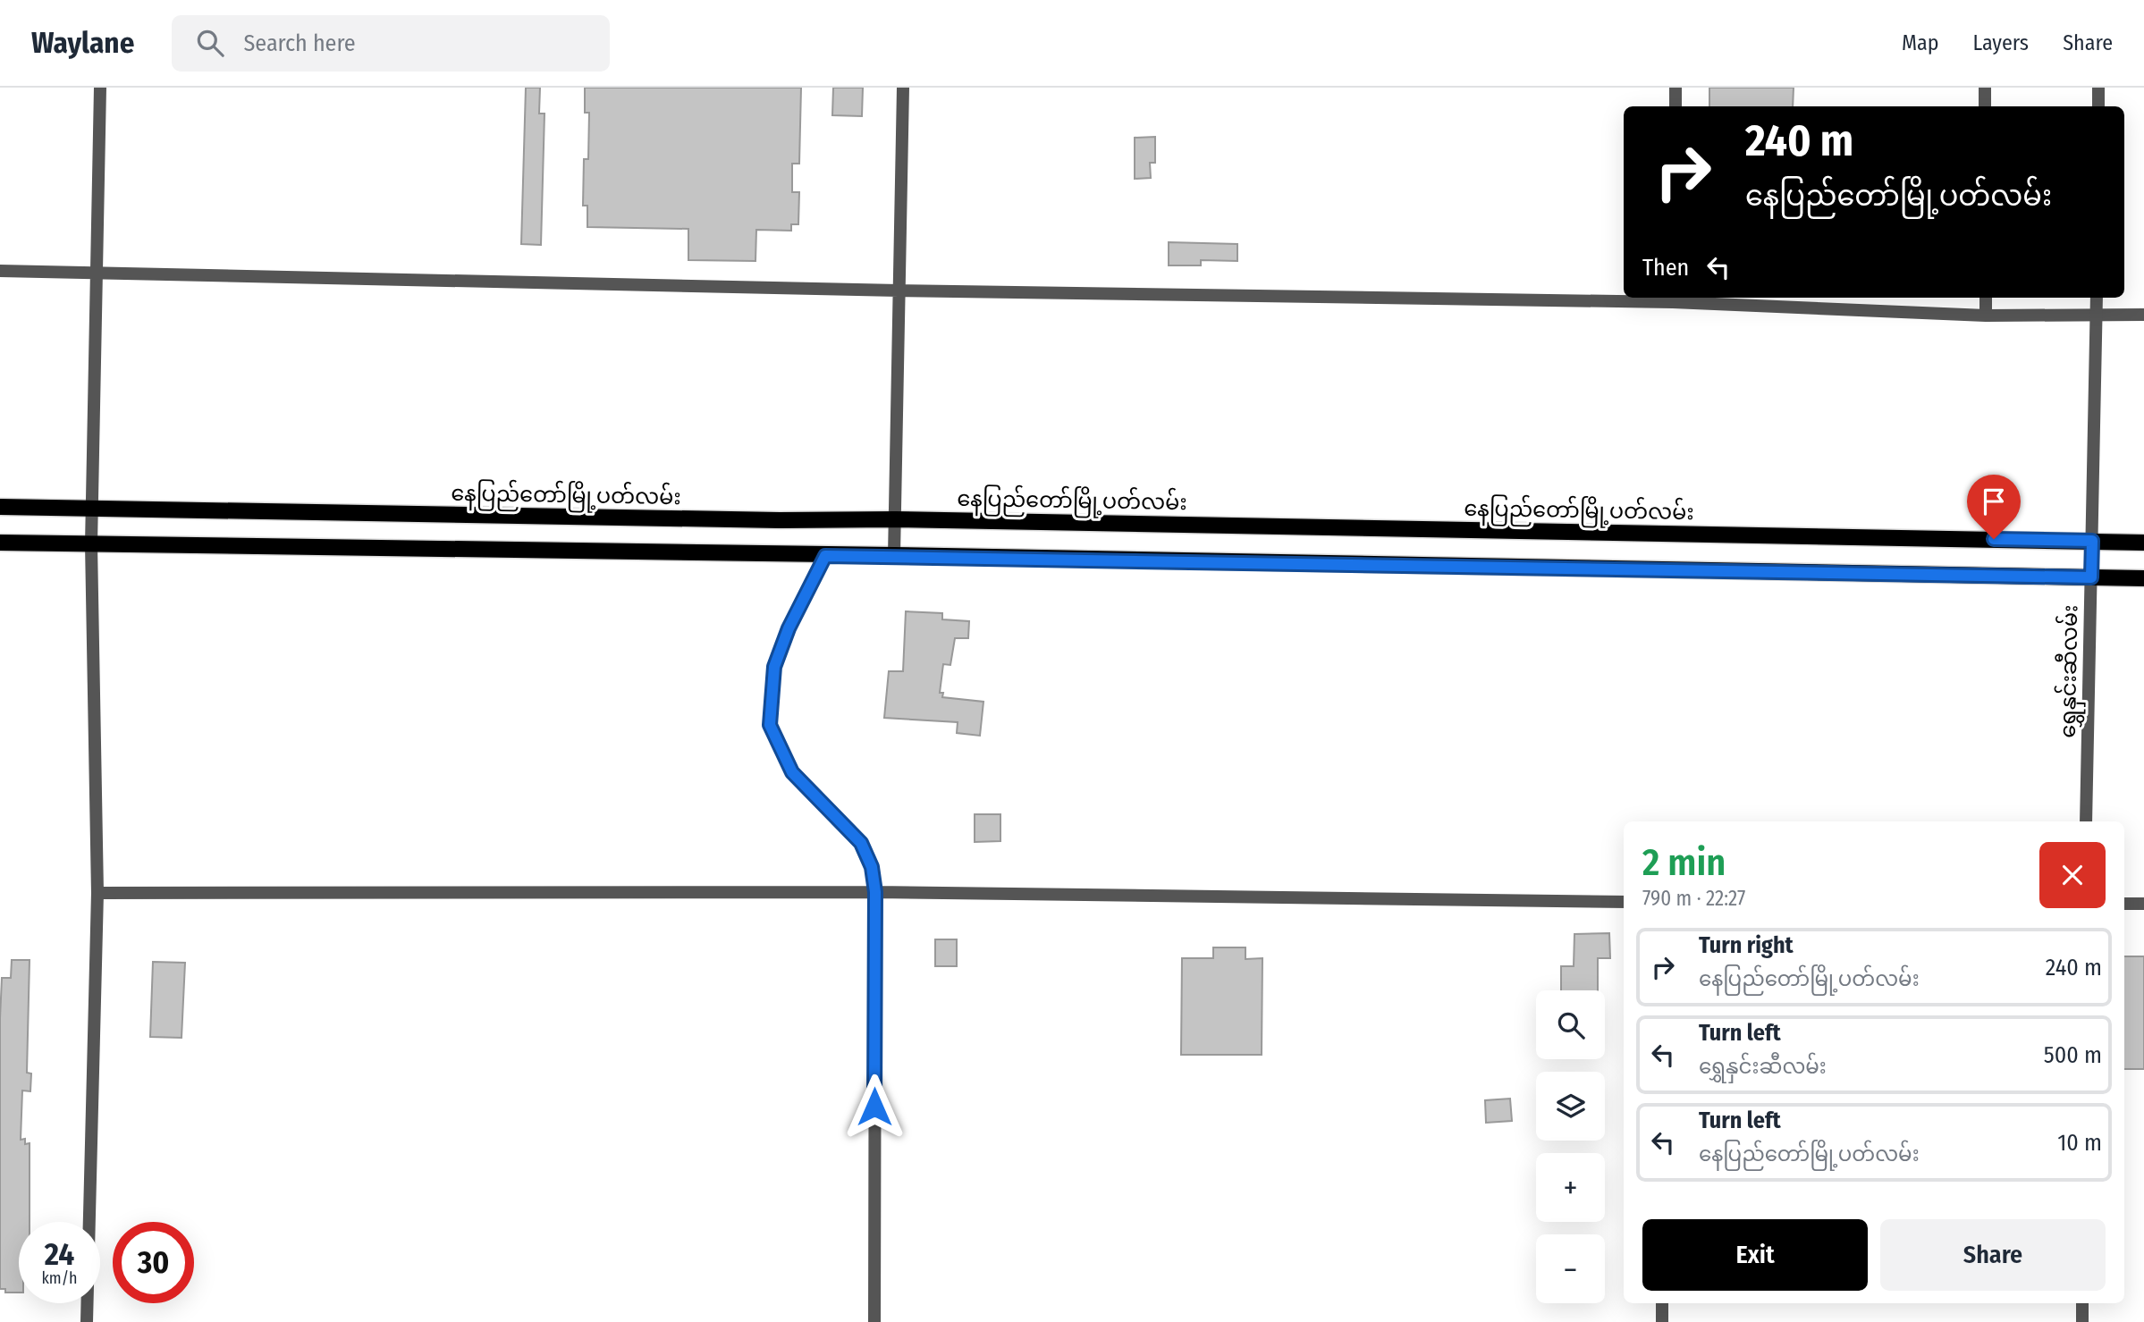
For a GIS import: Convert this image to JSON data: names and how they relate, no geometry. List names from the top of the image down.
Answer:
{
  "streets": {
    "main road": ["နေပြည်တော်မြို့ပတ်လမ်း"],
    "street": ["ရွှေနှင်းဆီလမ်း"]
  },
  "crossings": [
    ["နေပြည်တော်မြို့ပတ်လမ်း", "ရွှေနှင်းဆီလမ်း"]
  ],
  "page": {
    "header": "Waylane",
    "search": "Search here",
    "nav": ["Map", "Layers", "Share"],
    "turn": ["240 m", "နေပြည်တော်မြို့ပတ်လမ်း"],
    "then": "Then",
    "heading": ["2 min", "790 m · 22:27"],
    "list": [
      {
        "name": "Turn right",
        "note": "နေပြည်တော်မြို့ပတ်လမ်း",
        "value": "240 m"
      },
      {
        "name": "Turn left",
        "note": "ရွှေနှင်းဆီလမ်း",
        "value": "500 m"
      },
      {
        "name": "Turn left",
        "note": "နေပြည်တော်မြို့ပတ်လမ်း",
        "value": "10 m"
      }
    ],
    "map_buttons": ["+", "−"],
    "buttons": ["Exit", "Share"],
    "speed": "24 km/h",
    "limit": "30"
  }
}
